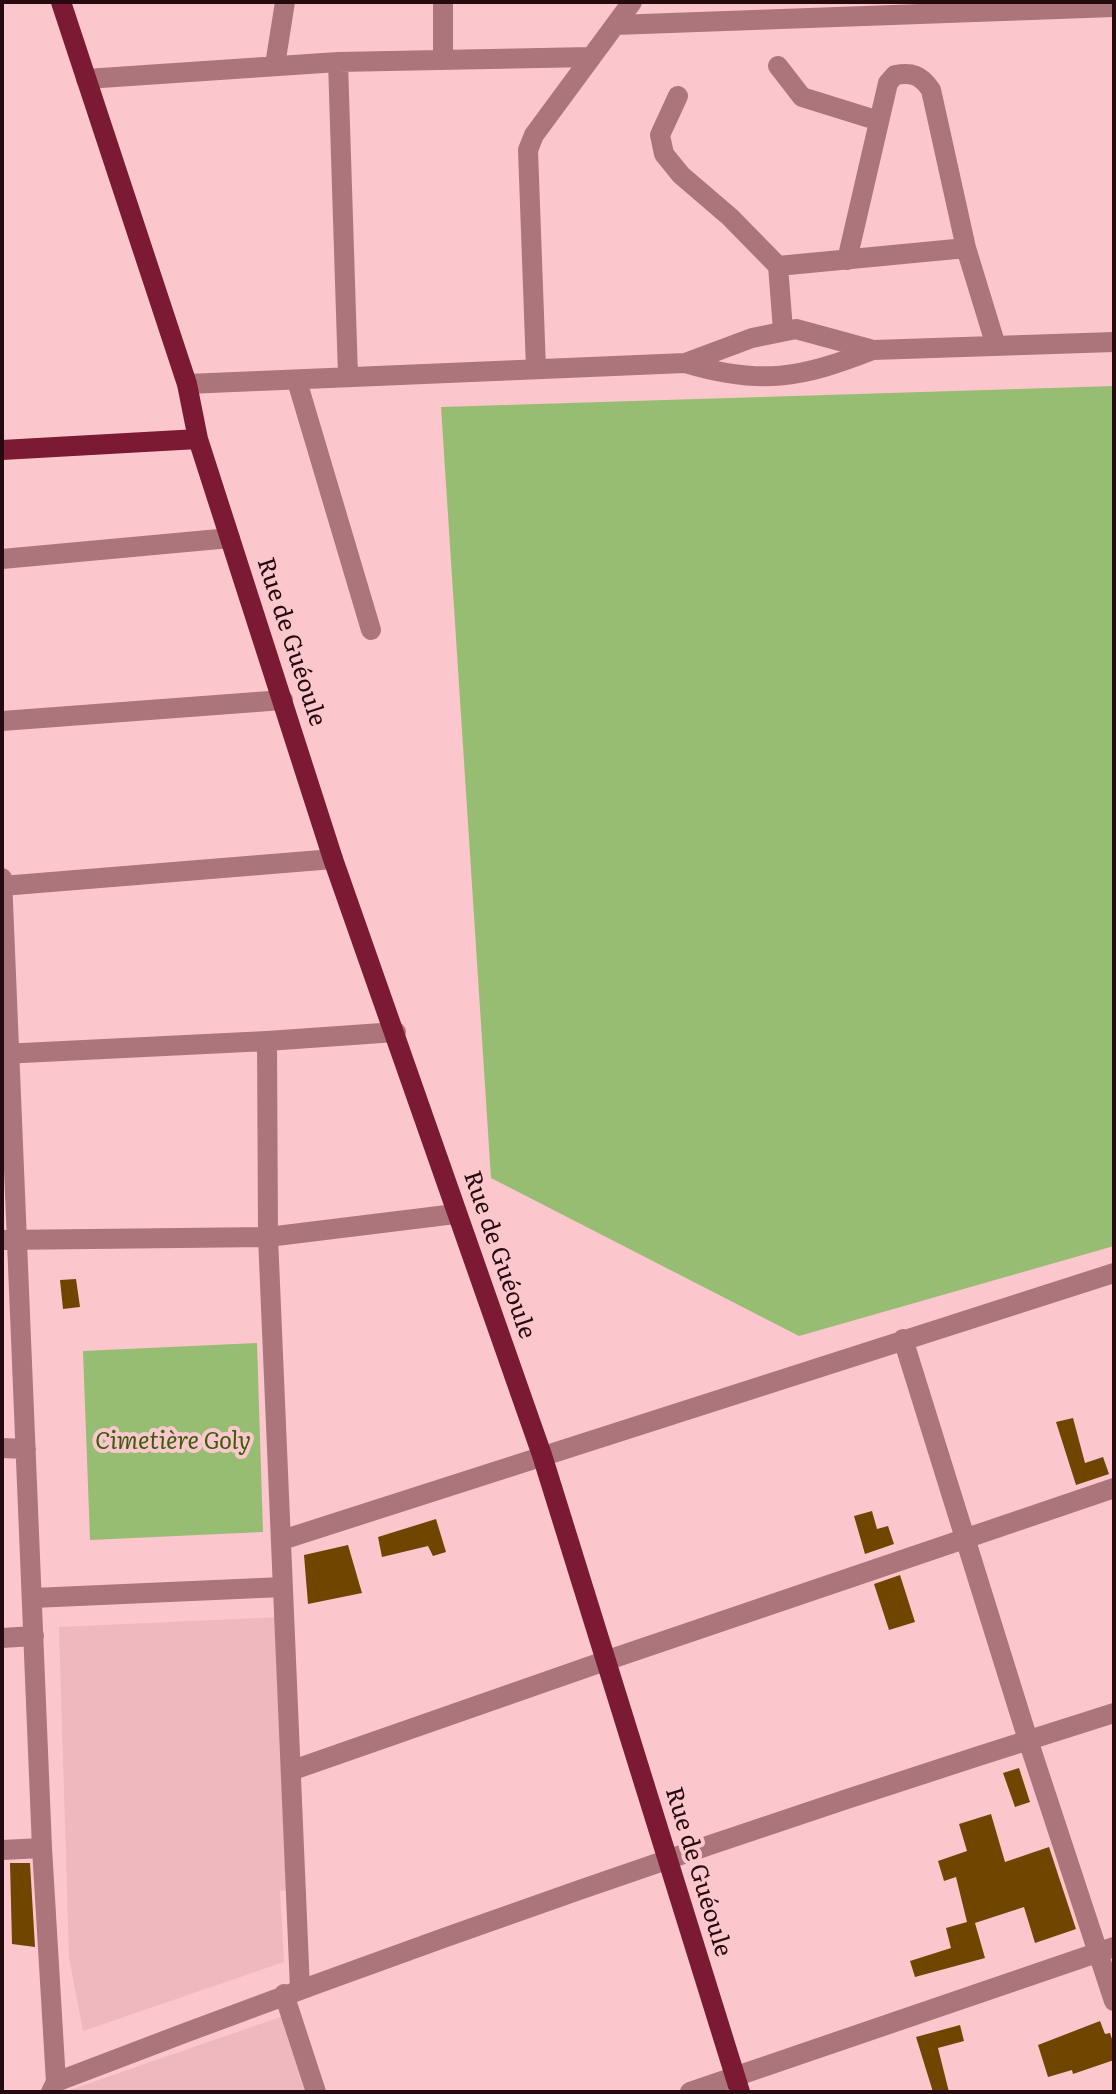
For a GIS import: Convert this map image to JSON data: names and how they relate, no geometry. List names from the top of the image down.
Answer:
{
  "streets": {
    "main road": ["Rue de Guéoule"]
  },
  "parks": ["Cimetière Goly"]
}
